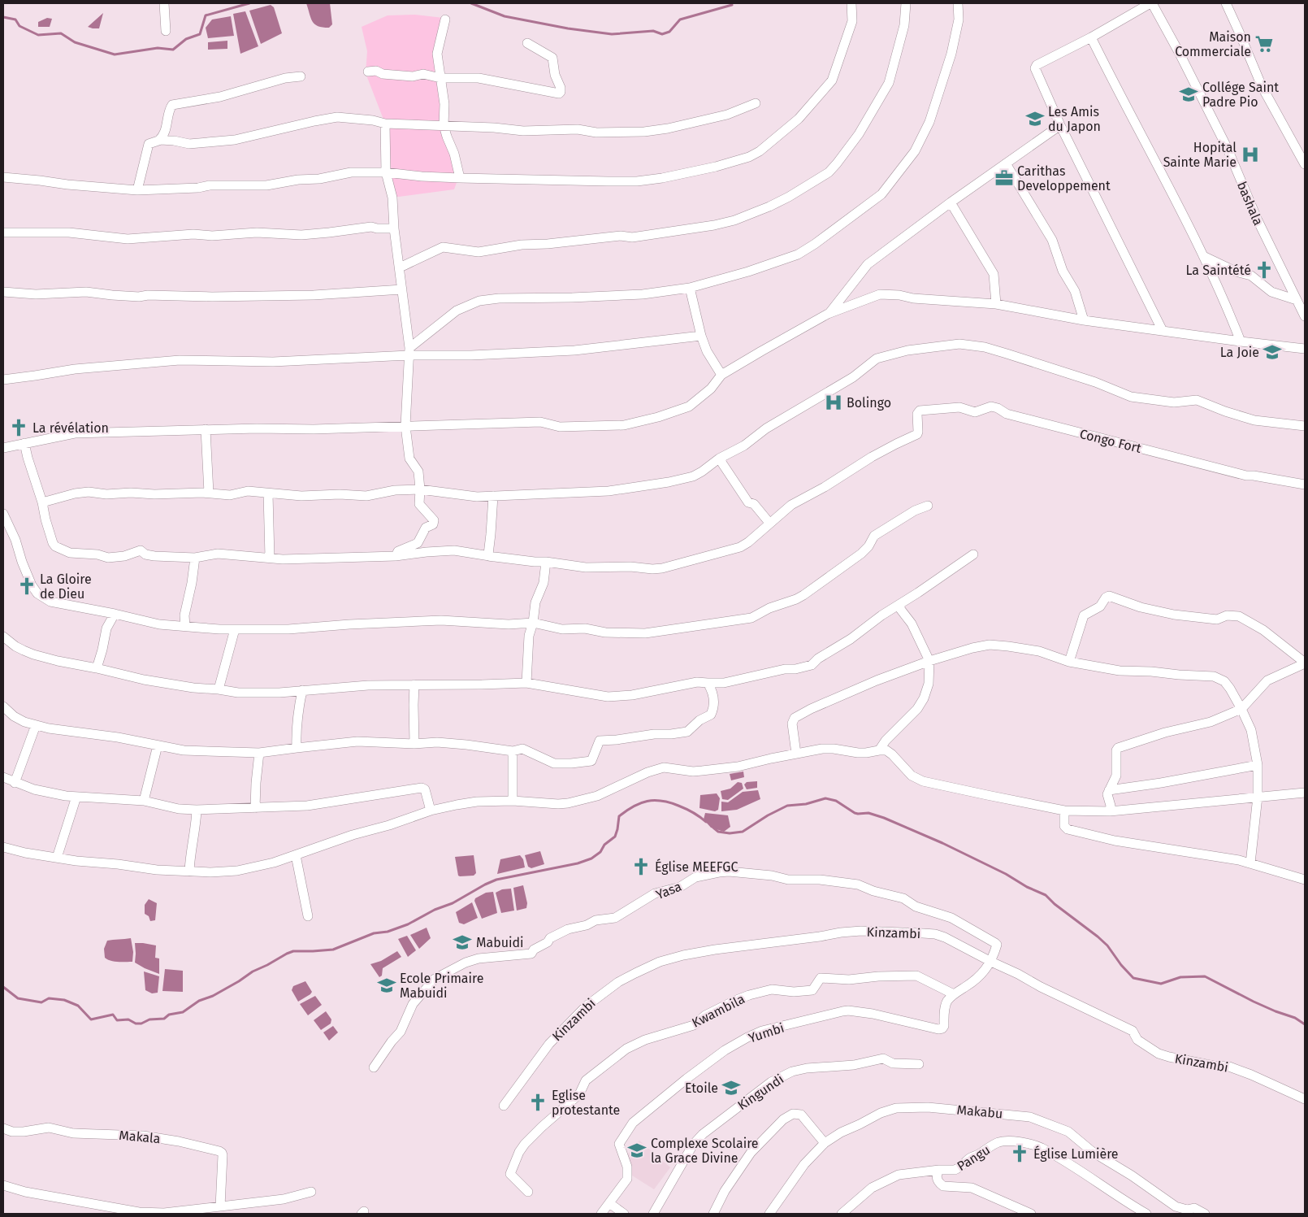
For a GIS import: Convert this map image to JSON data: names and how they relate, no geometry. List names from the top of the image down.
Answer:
{
  "streets": {
    "street": [
      "bashala",
      "Congo Fort",
      "Yasa",
      "Kinzambi",
      "Kwambila",
      "Yumbi",
      "Kingundi",
      "Makabu",
      "Makala",
      "Pangu"
    ]
  },
  "crossings": [
    ["Yasa", "Kinzambi"],
    ["Kwambila", "Yumbi"]
  ],
  "places": {
    "supermarket": ["Maison Commerciale"],
    "school or university": [
      "Collége Saint Padre Pio",
      "Les Amis du Japon",
      "La Joie",
      "Mabuidi",
      "Ecole Primaire Mabuidi",
      "Etoile",
      "Complexe Scolaire la Grace Divine"
    ],
    "hospital": ["Hopital Sainte Marie", "Bolingo"],
    "office": ["Carithas Developpement"],
    "church": [
      "La Saintété",
      "La révélation",
      "La Gloire de Dieu",
      "Église MEEFGC",
      "Eglise protestante",
      "Église Lumière"
    ]
  }
}
